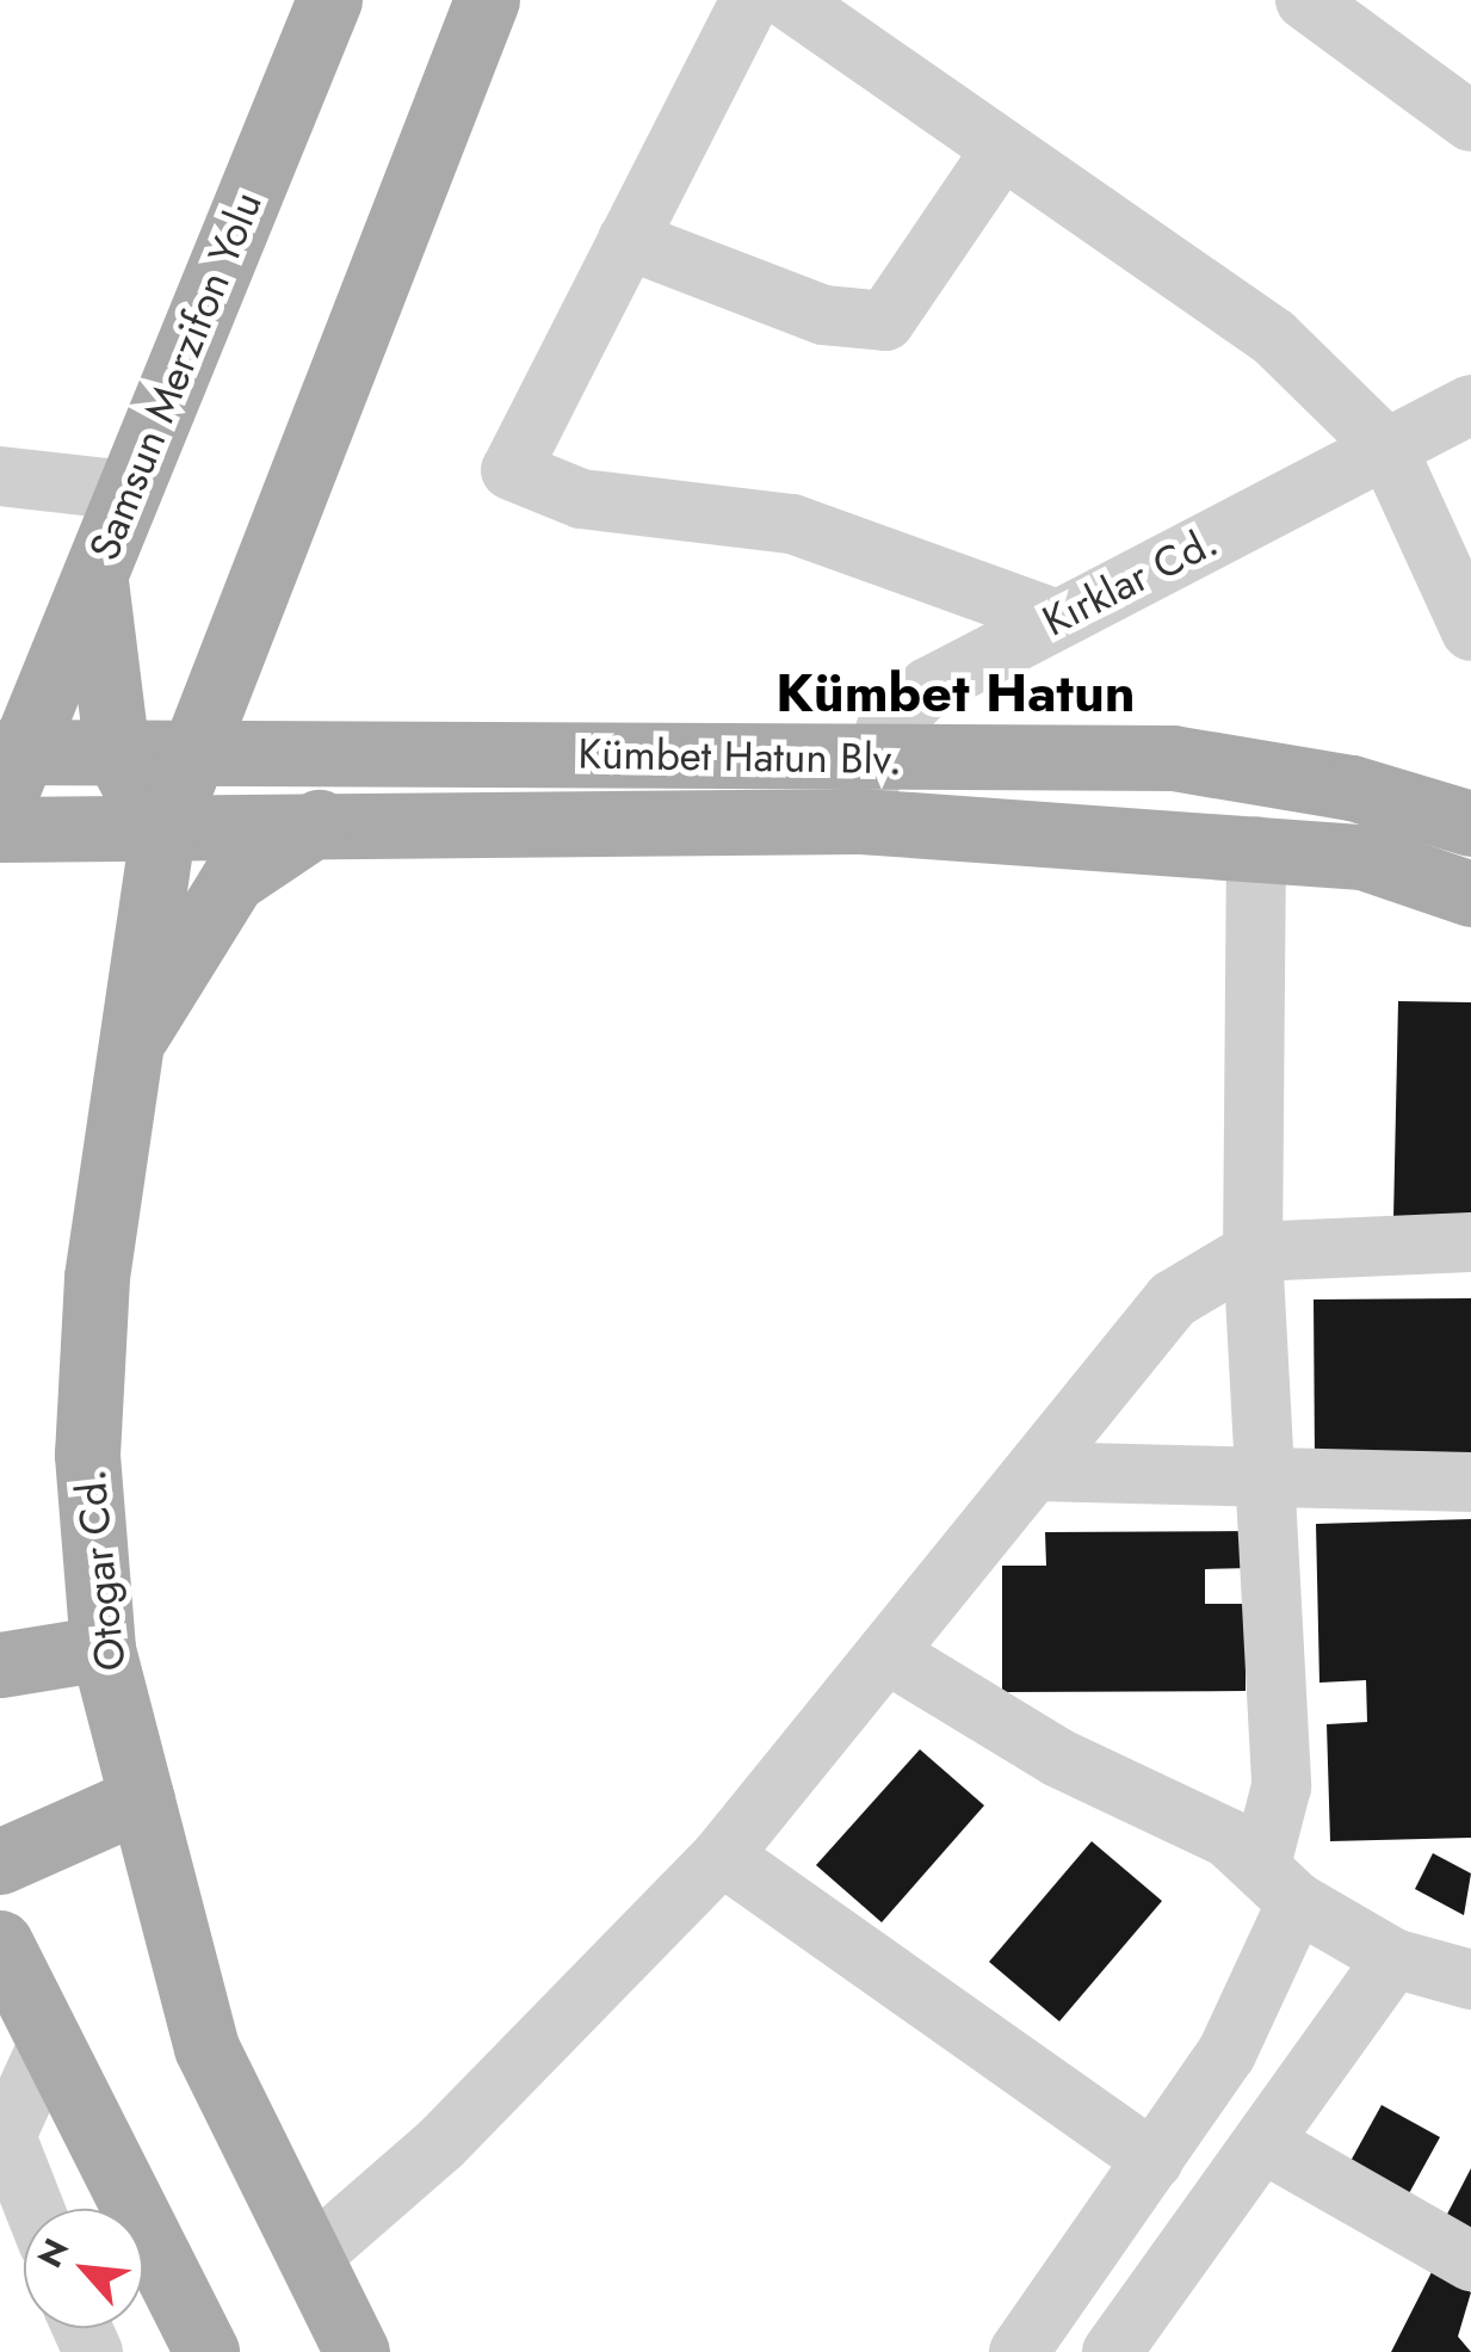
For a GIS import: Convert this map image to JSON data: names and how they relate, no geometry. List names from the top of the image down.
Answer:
{
  "streets": {
    "main road": ["Samsun Merzifon Yolu", "Kümbet Hatun Blv.", "Otogar Cd."],
    "street": ["Kırklar Cd."]
  },
  "crossings": [
    ["Samsun Merzifon Yolu", "Kümbet Hatun Blv."],
    ["Kırklar Cd.", "Kümbet Hatun Blv."],
    ["Kümbet Hatun Blv.", "Otogar Cd."]
  ],
  "districts": ["Kümbet Hatun"],
  "north": "top left"
}
